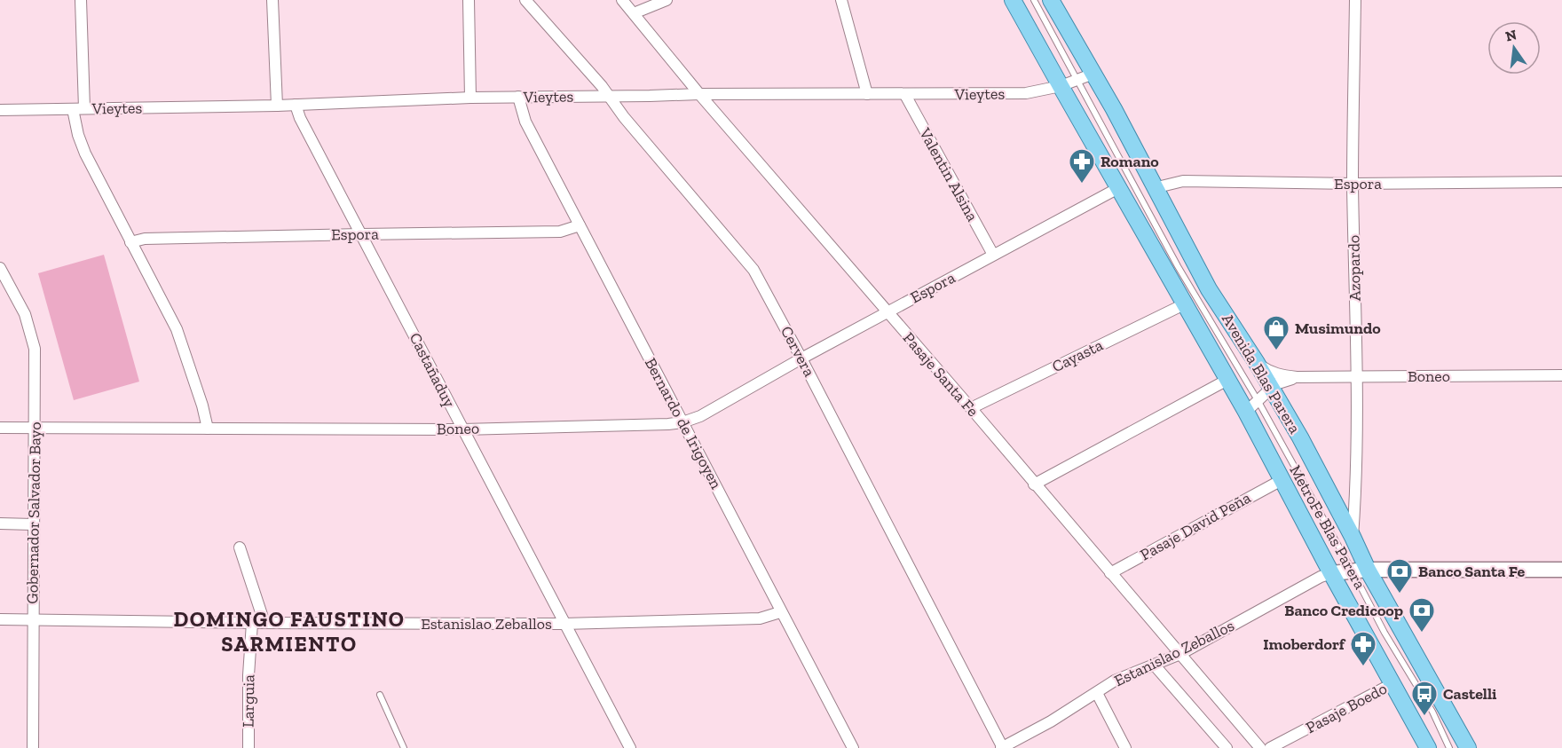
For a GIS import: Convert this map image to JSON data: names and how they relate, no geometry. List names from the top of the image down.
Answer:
{
  "streets": {
    "main road": ["Avenida Blas Parera", "Estanislao Zeballos"],
    "street": [
      "Vieytes",
      "Valentin Alsina",
      "Espora",
      "Azopardo",
      "Cervera",
      "Cayasta",
      "Castañaduy",
      "Pasaje Santa Fe",
      "Boneo",
      "Bernardo de Irigoyen",
      "Gobernador Salvador Bayo",
      "Pasaje David Peña",
      "Larguia",
      "Pasaje Boedo"
    ],
    "lane": ["MetroFe Blas Parera"]
  },
  "crossings": [
    ["Vieytes", "Valentin Alsina"],
    ["Vieytes", "Cervera"],
    ["Vieytes", "Castañaduy"],
    ["Vieytes", "Avenida Blas Parera"],
    ["Vieytes", "Pasaje Santa Fe"],
    ["Vieytes", "Bernardo de Irigoyen"],
    ["Vieytes", "MetroFe Blas Parera"],
    ["Valentin Alsina", "Espora"],
    ["Espora", "Azopardo"],
    ["Espora", "Castañaduy"],
    ["Espora", "Avenida Blas Parera"],
    ["Espora", "Pasaje Santa Fe"],
    ["Espora", "Boneo"],
    ["Espora", "Bernardo de Irigoyen"],
    ["Azopardo", "Avenida Blas Parera"],
    ["Azopardo", "Boneo"],
    ["Cervera", "Boneo"],
    ["Cayasta", "Avenida Blas Parera"],
    ["Cayasta", "Pasaje Santa Fe"],
    ["Castañaduy", "Boneo"],
    ["Castañaduy", "Estanislao Zeballos"],
    ["Avenida Blas Parera", "Boneo"],
    ["Avenida Blas Parera", "Pasaje David Peña"],
    ["Avenida Blas Parera", "MetroFe Blas Parera"],
    ["Avenida Blas Parera", "Estanislao Zeballos"],
    ["Avenida Blas Parera", "Pasaje Boedo"],
    ["Pasaje Santa Fe", "Boneo"],
    ["Pasaje Santa Fe", "Pasaje David Peña"],
    ["Pasaje Santa Fe", "Estanislao Zeballos"],
    ["Boneo", "Bernardo de Irigoyen"],
    ["Boneo", "Gobernador Salvador Bayo"],
    ["Boneo", "MetroFe Blas Parera"],
    ["Bernardo de Irigoyen", "Estanislao Zeballos"],
    ["Gobernador Salvador Bayo", "Estanislao Zeballos"],
    ["MetroFe Blas Parera", "Estanislao Zeballos"],
    ["Estanislao Zeballos", "Larguia"]
  ],
  "districts": ["DOMINGO FAUSTINO SARMIENTO"],
  "places": {
    "pharmacy": ["Romano", "Imoberdorf"],
    "shop": ["Musimundo"],
    "bank": ["Banco Santa Fe", "Banco Credicoop"],
    "bus stop": ["Castelli"]
  },
  "north": "top"
}
